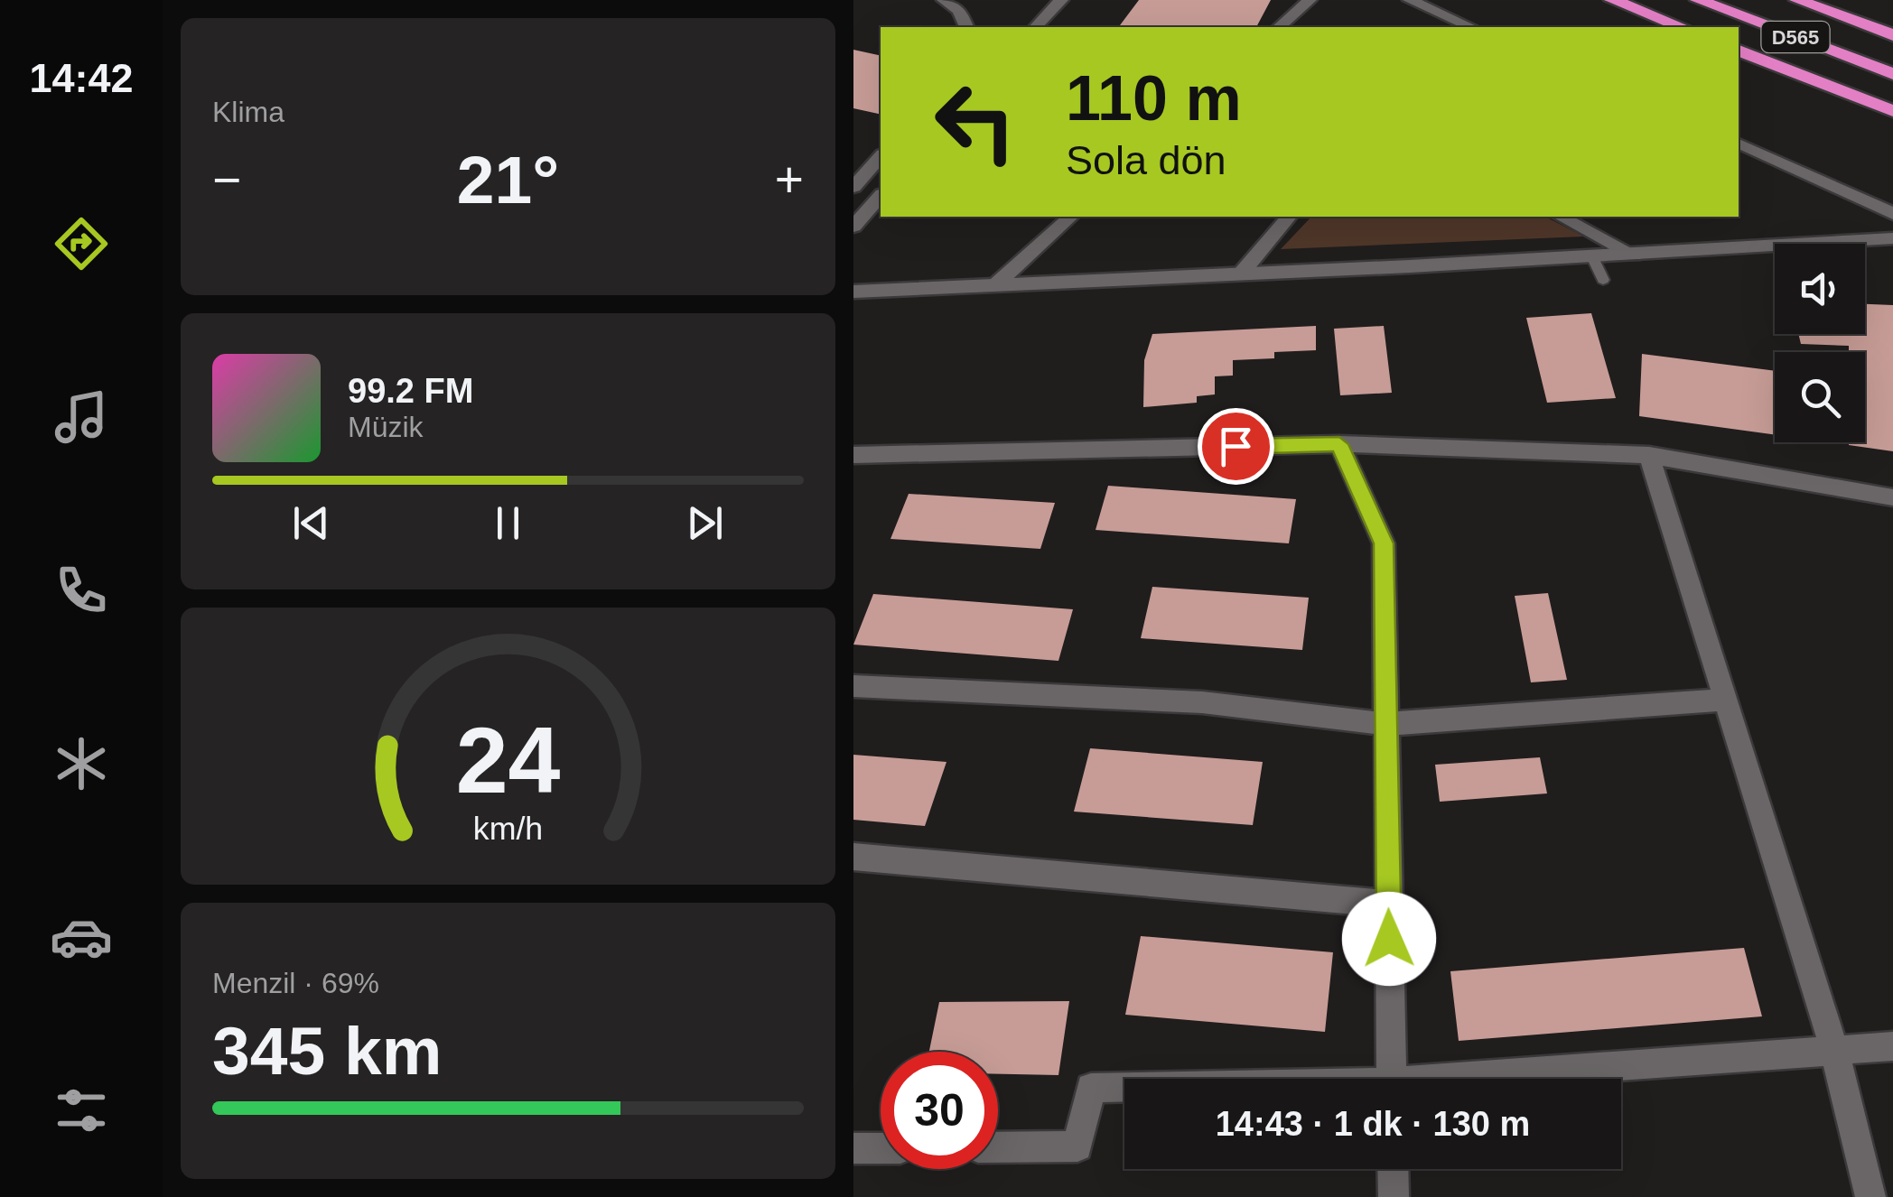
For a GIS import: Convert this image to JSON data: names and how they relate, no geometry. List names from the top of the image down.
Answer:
{
  "streets": {
    "highway": ["D565"]
  },
  "page": {
    "tabs": "14:42",
    "tile": [
      "Klima",
      ["Menzil · 69%", "345 km"]
    ],
    "turn": ["110 m", "Sola dön"],
    "heat": ["−", "21°", "+"],
    "song": ["99.2 FM", "Müzik"],
    "limit": "30",
    "trip": "14:43 · 1 dk · 130 m",
    "gauge": ["24", "km/h"]
  }
}
